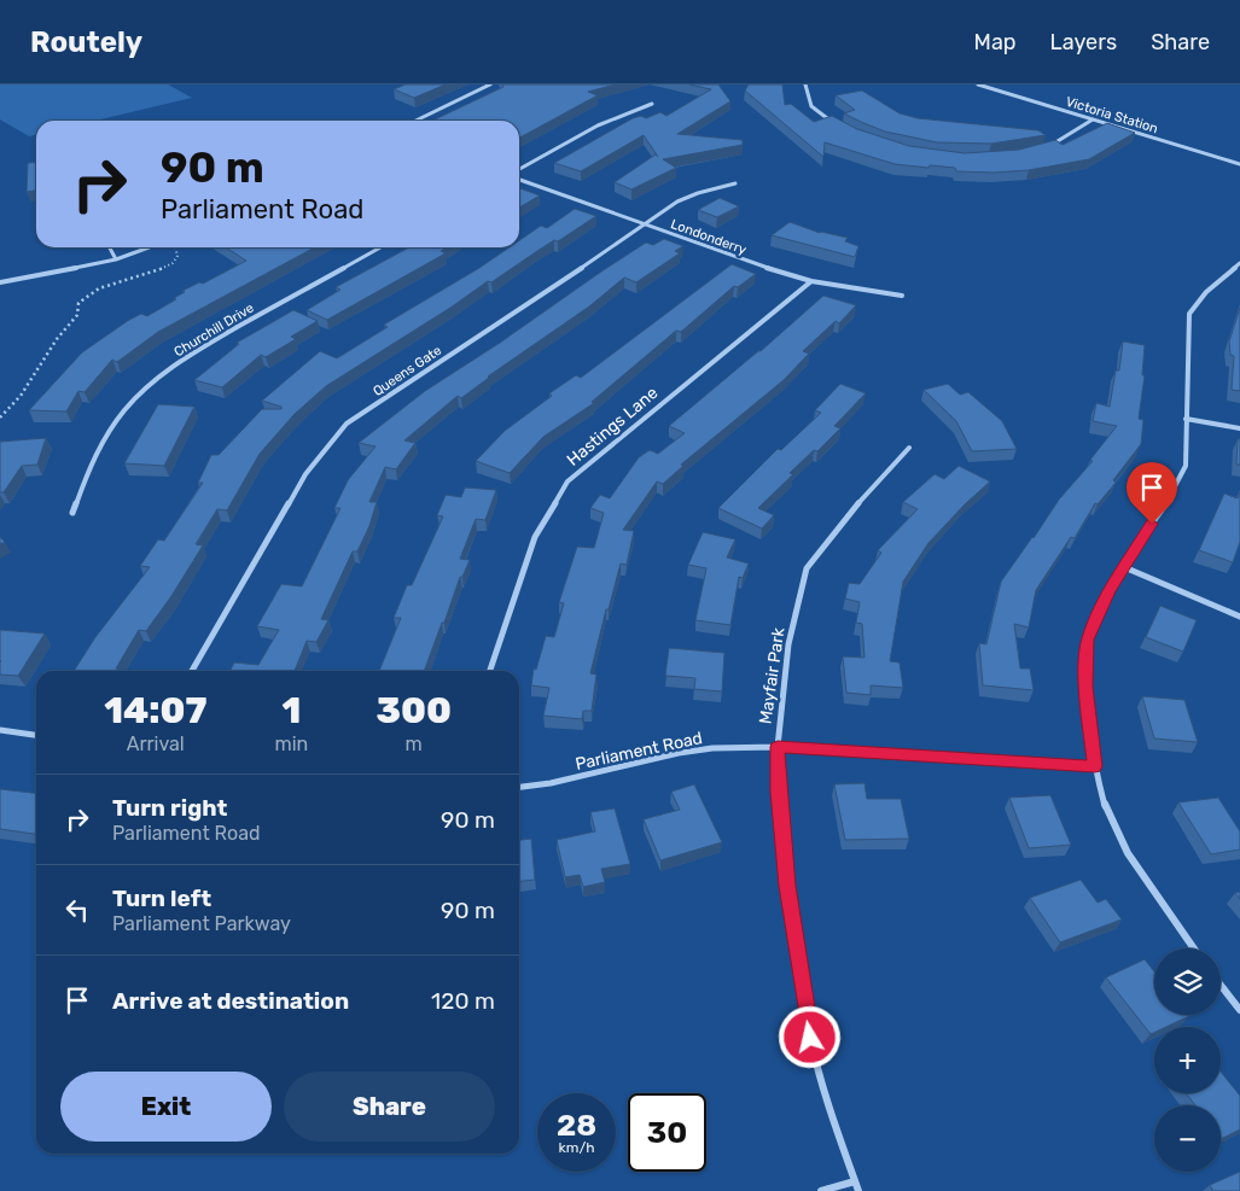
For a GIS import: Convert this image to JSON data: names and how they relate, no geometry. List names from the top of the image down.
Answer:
{
  "streets": {
    "street": [
      "Victoria Station",
      "Londonderry",
      "Churchill Drive",
      "Queens Gate",
      "Hastings Lane",
      "Mayfair Park",
      "Parliament Road"
    ]
  },
  "crossings": [
    ["Londonderry", "Queens Gate"],
    ["Londonderry", "Hastings Lane"],
    ["Mayfair Park", "Parliament Road"]
  ],
  "page": {
    "header": "Routely",
    "nav": ["Map", "Layers", "Share"],
    "turn": ["90 m", "Parliament Road"],
    "eta": [
      "14:07",
      "Arrival",
      "1",
      "min",
      "300",
      "m"
    ],
    "list": [
      {
        "name": "Turn right",
        "note": "Parliament Road",
        "value": "90 m"
      },
      {
        "name": "Turn left",
        "note": "Parliament Parkway",
        "value": "90 m"
      },
      {
        "name": "Arrive at destination",
        "value": "120 m"
      }
    ],
    "map_buttons": ["+", "−"],
    "buttons": ["Exit", "Share"],
    "speed": "28 km/h",
    "limit": "30"
  }
}
